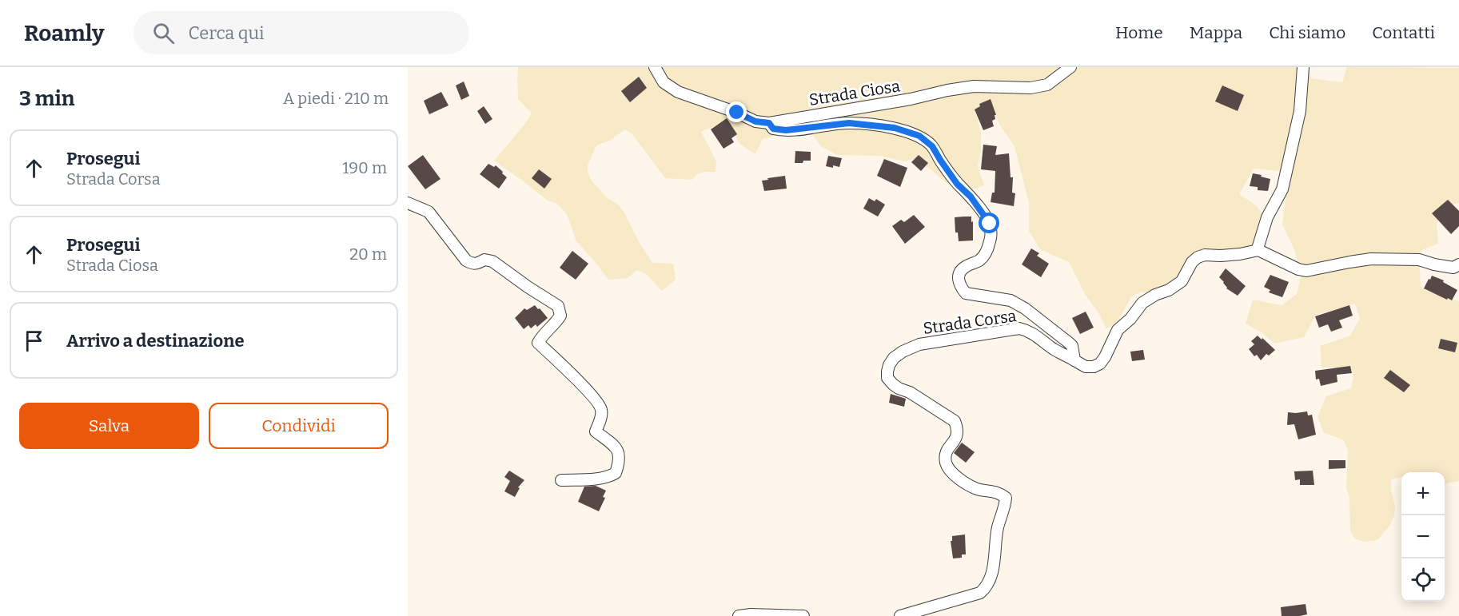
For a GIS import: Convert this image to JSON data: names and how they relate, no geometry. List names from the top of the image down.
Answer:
{
  "streets": {
    "street": ["Strada Ciosa", "Strada Corsa"]
  },
  "crossings": [
    ["Strada Ciosa", "Strada Corsa"]
  ],
  "page": {
    "header": "Roamly",
    "search": "Cerca qui",
    "nav": [
      "Home",
      "Mappa",
      "Chi siamo",
      "Contatti"
    ],
    "heading": ["3 min", "A piedi · 210 m"],
    "list": [
      ["Prosegui", "Strada Corsa", "190 m"],
      ["Prosegui", "Strada Ciosa", "20 m"],
      "Arrivo a destinazione"
    ],
    "buttons": ["Salva", "Condividi"],
    "map_buttons": ["+", "−"]
  }
}
